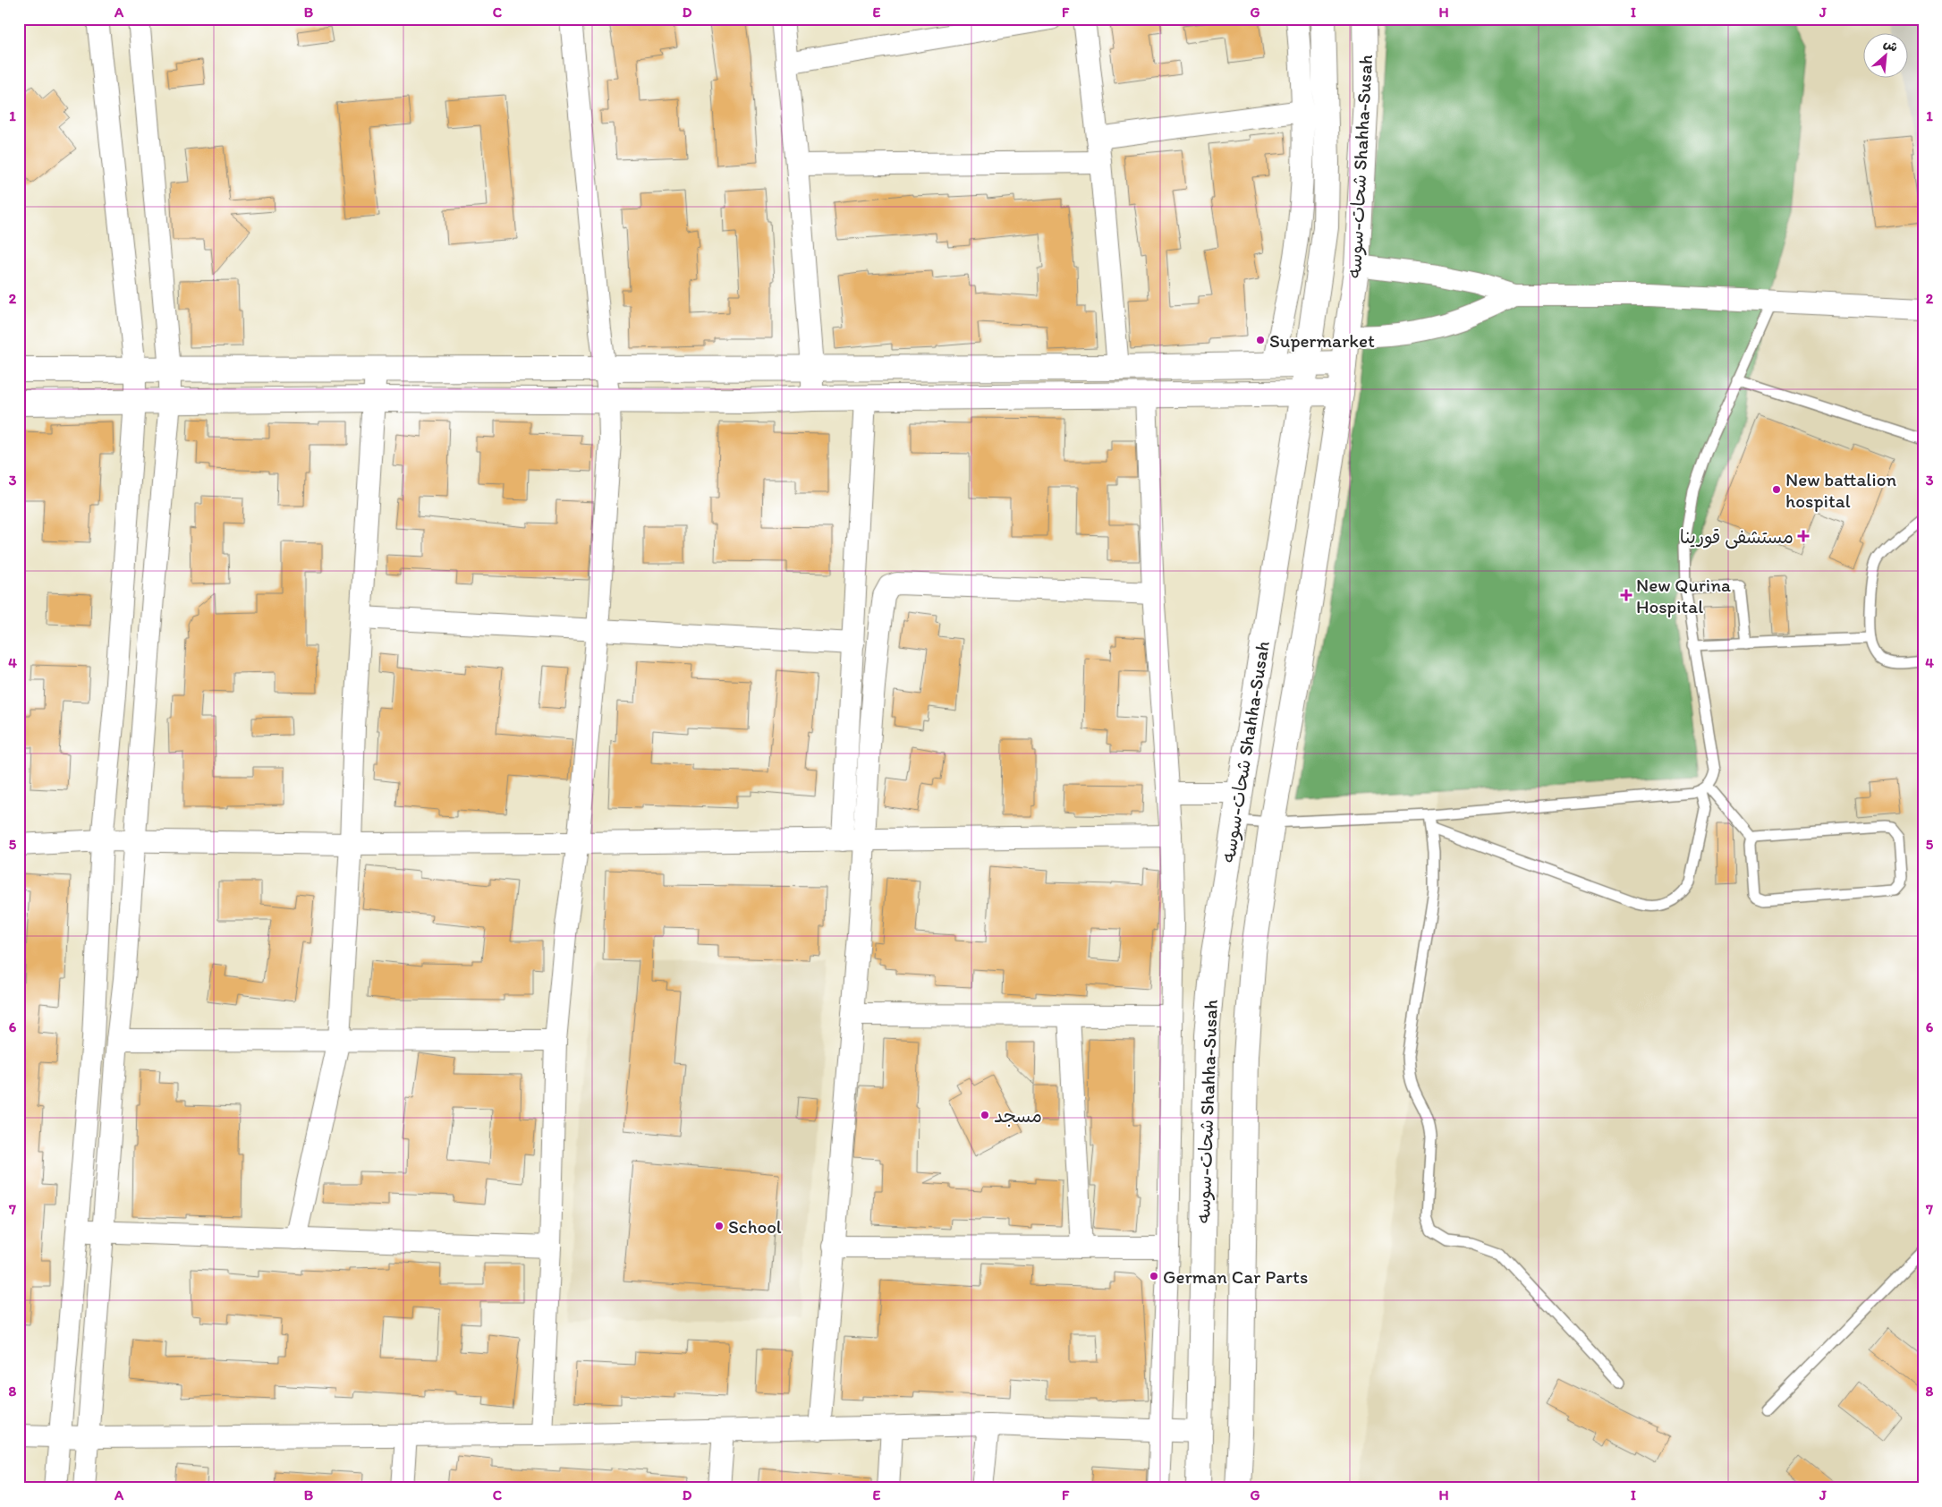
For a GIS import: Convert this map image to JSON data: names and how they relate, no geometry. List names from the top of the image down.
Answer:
{
  "streets": {
    "main road": ["شحات-سوسه Shahha-Susah"]
  },
  "places": {
    "other": [
      "Supermarket",
      "New battalion hospital",
      "مسجد",
      "School",
      "German Car Parts"
    ],
    "health": ["مستشفى قورينا", "New Qurina Hospital"]
  },
  "north": "top right",
  "grid": {
    "columns": [
      "A",
      "B",
      "C",
      "D",
      "E",
      "F",
      "G",
      "H",
      "I",
      "J"
    ],
    "rows": [
      "1",
      "2",
      "3",
      "4",
      "5",
      "6",
      "7",
      "8"
    ]
  }
}
